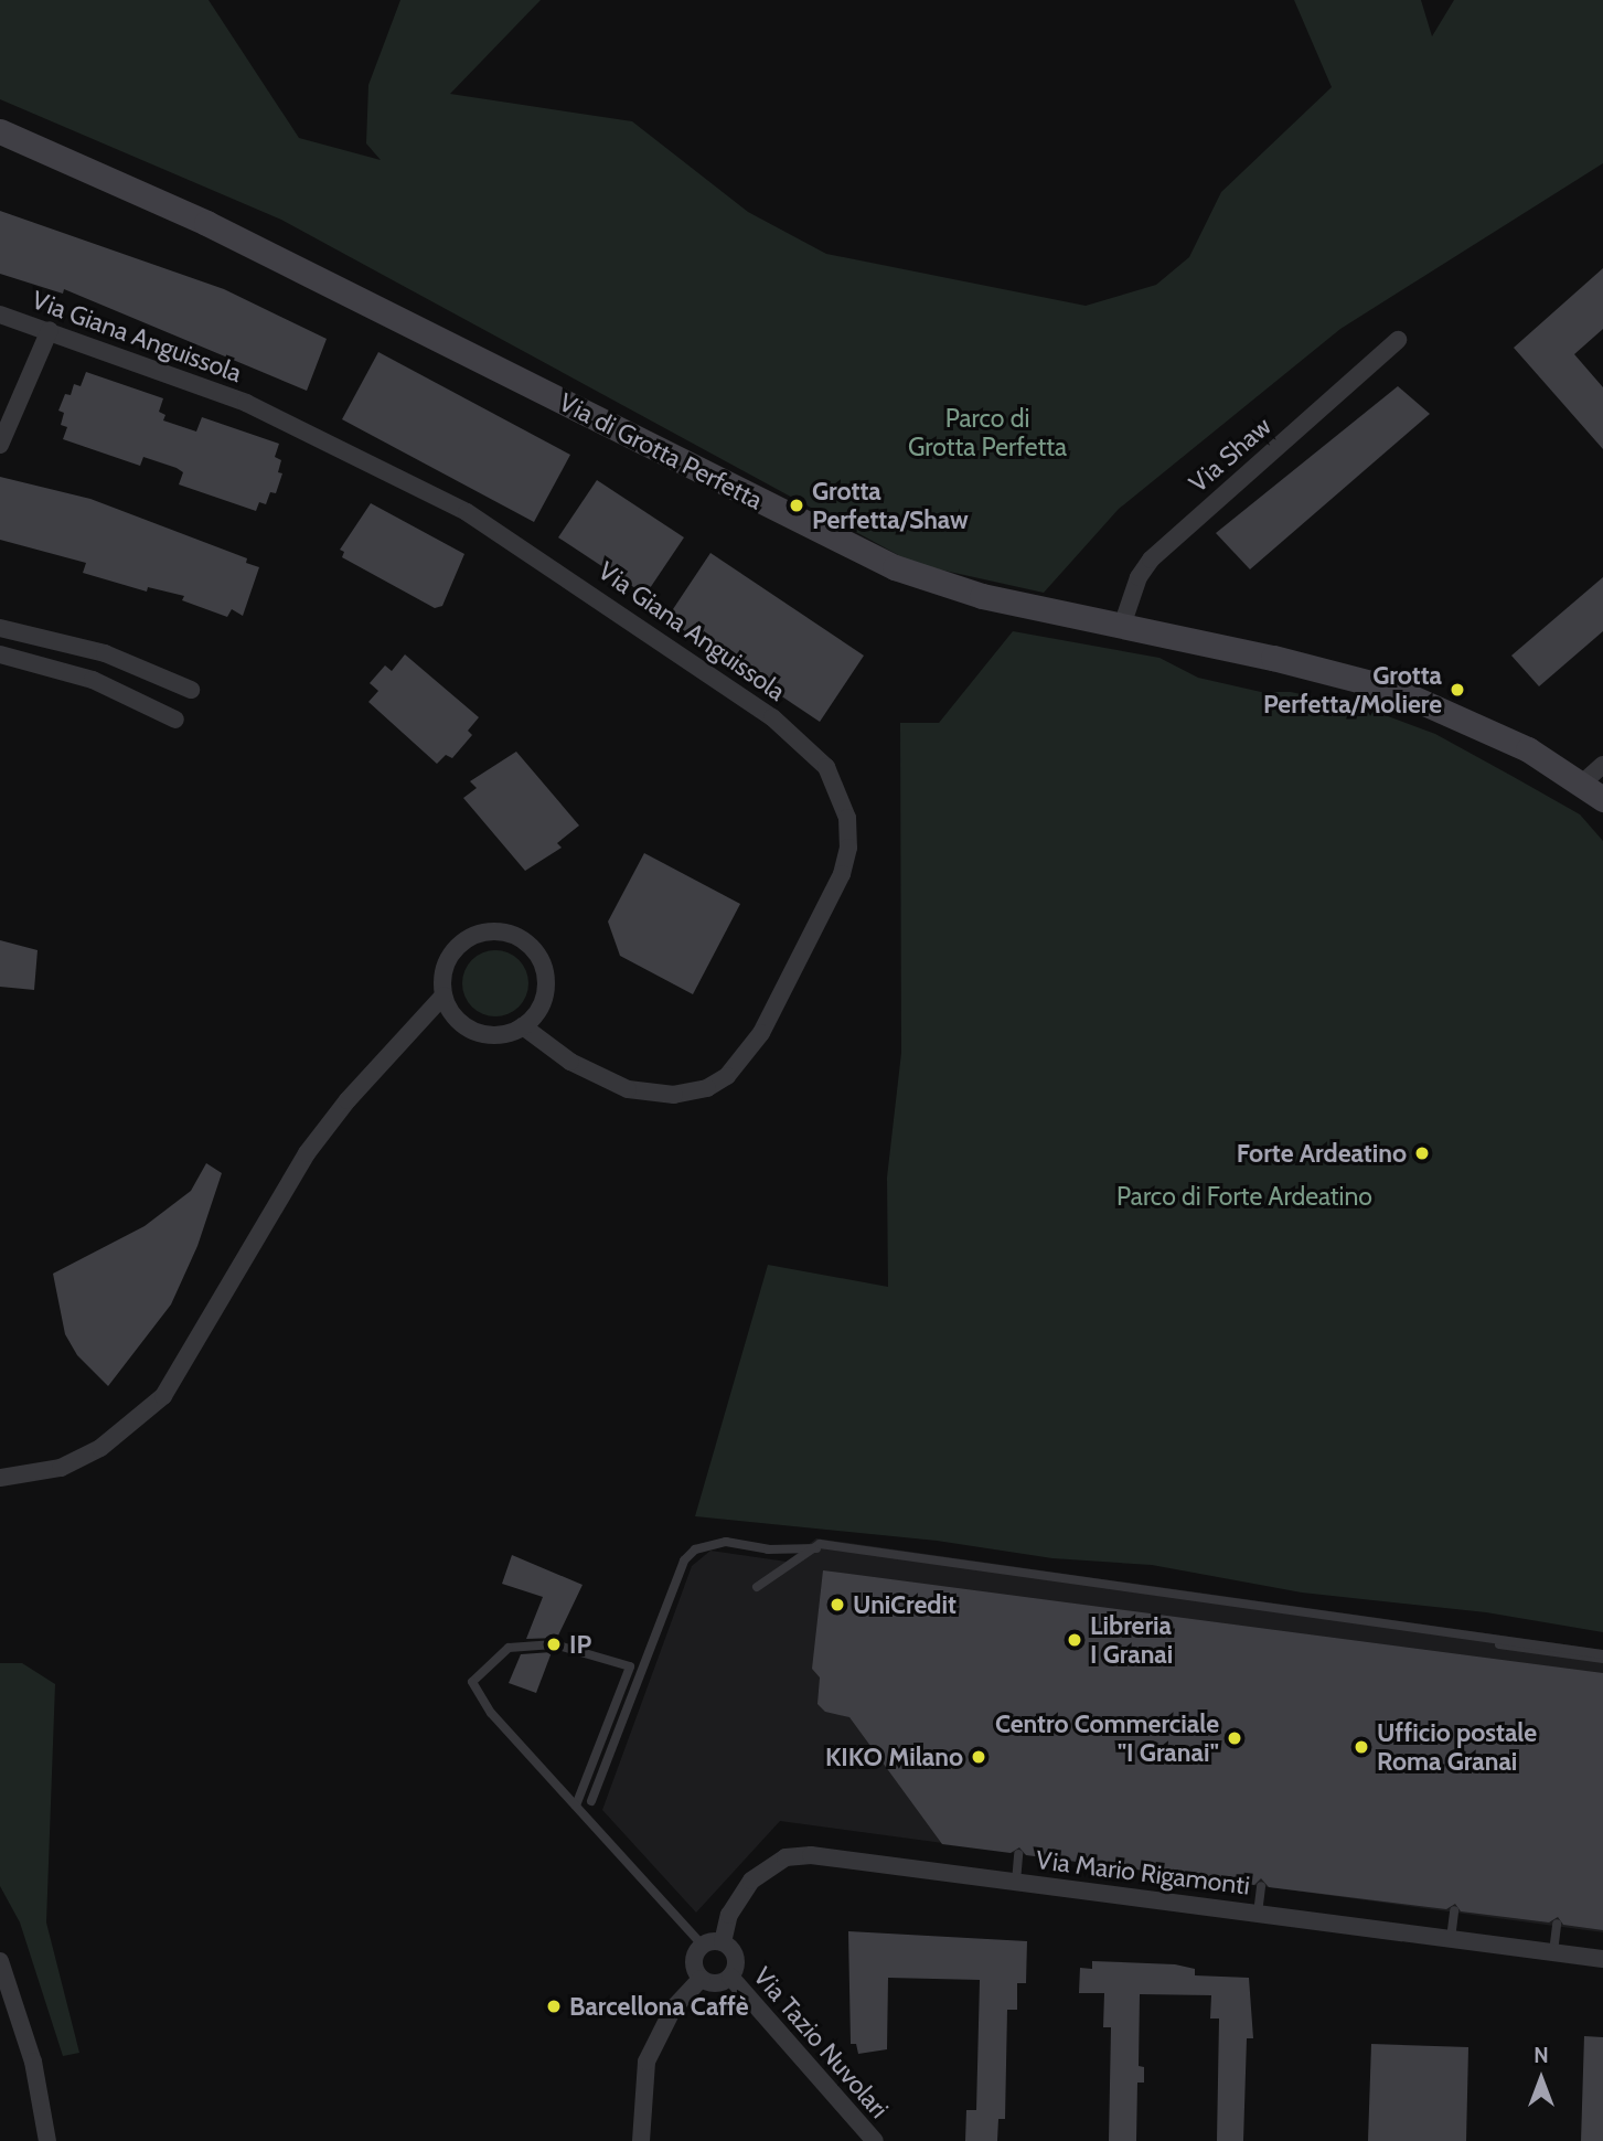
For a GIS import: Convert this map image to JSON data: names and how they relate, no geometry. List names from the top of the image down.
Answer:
{
  "streets": {
    "street": [
      "Via Giana Anguissola",
      "Via di Grotta Perfetta",
      "Via Shaw",
      "Via Mario Rigamonti",
      "Via Tazio Nuvolari"
    ]
  },
  "crossings": [
    ["Via di Grotta Perfetta", "Via Shaw"],
    ["Via Mario Rigamonti", "Via Tazio Nuvolari"]
  ],
  "parks": ["Parco di Grotta Perfetta", "Parco di Forte Ardeatino"],
  "places": [
    "Grotta Perfetta/Shaw",
    "Grotta Perfetta/Moliere",
    "Forte Ardeatino",
    "UniCredit",
    "Libreria I Granai",
    "IP",
    "Centro Commerciale \"I Granai\"",
    "Ufficio postale Roma Granai",
    "KIKO Milano",
    "Barcellona Caffè"
  ],
  "north": "top"
}
